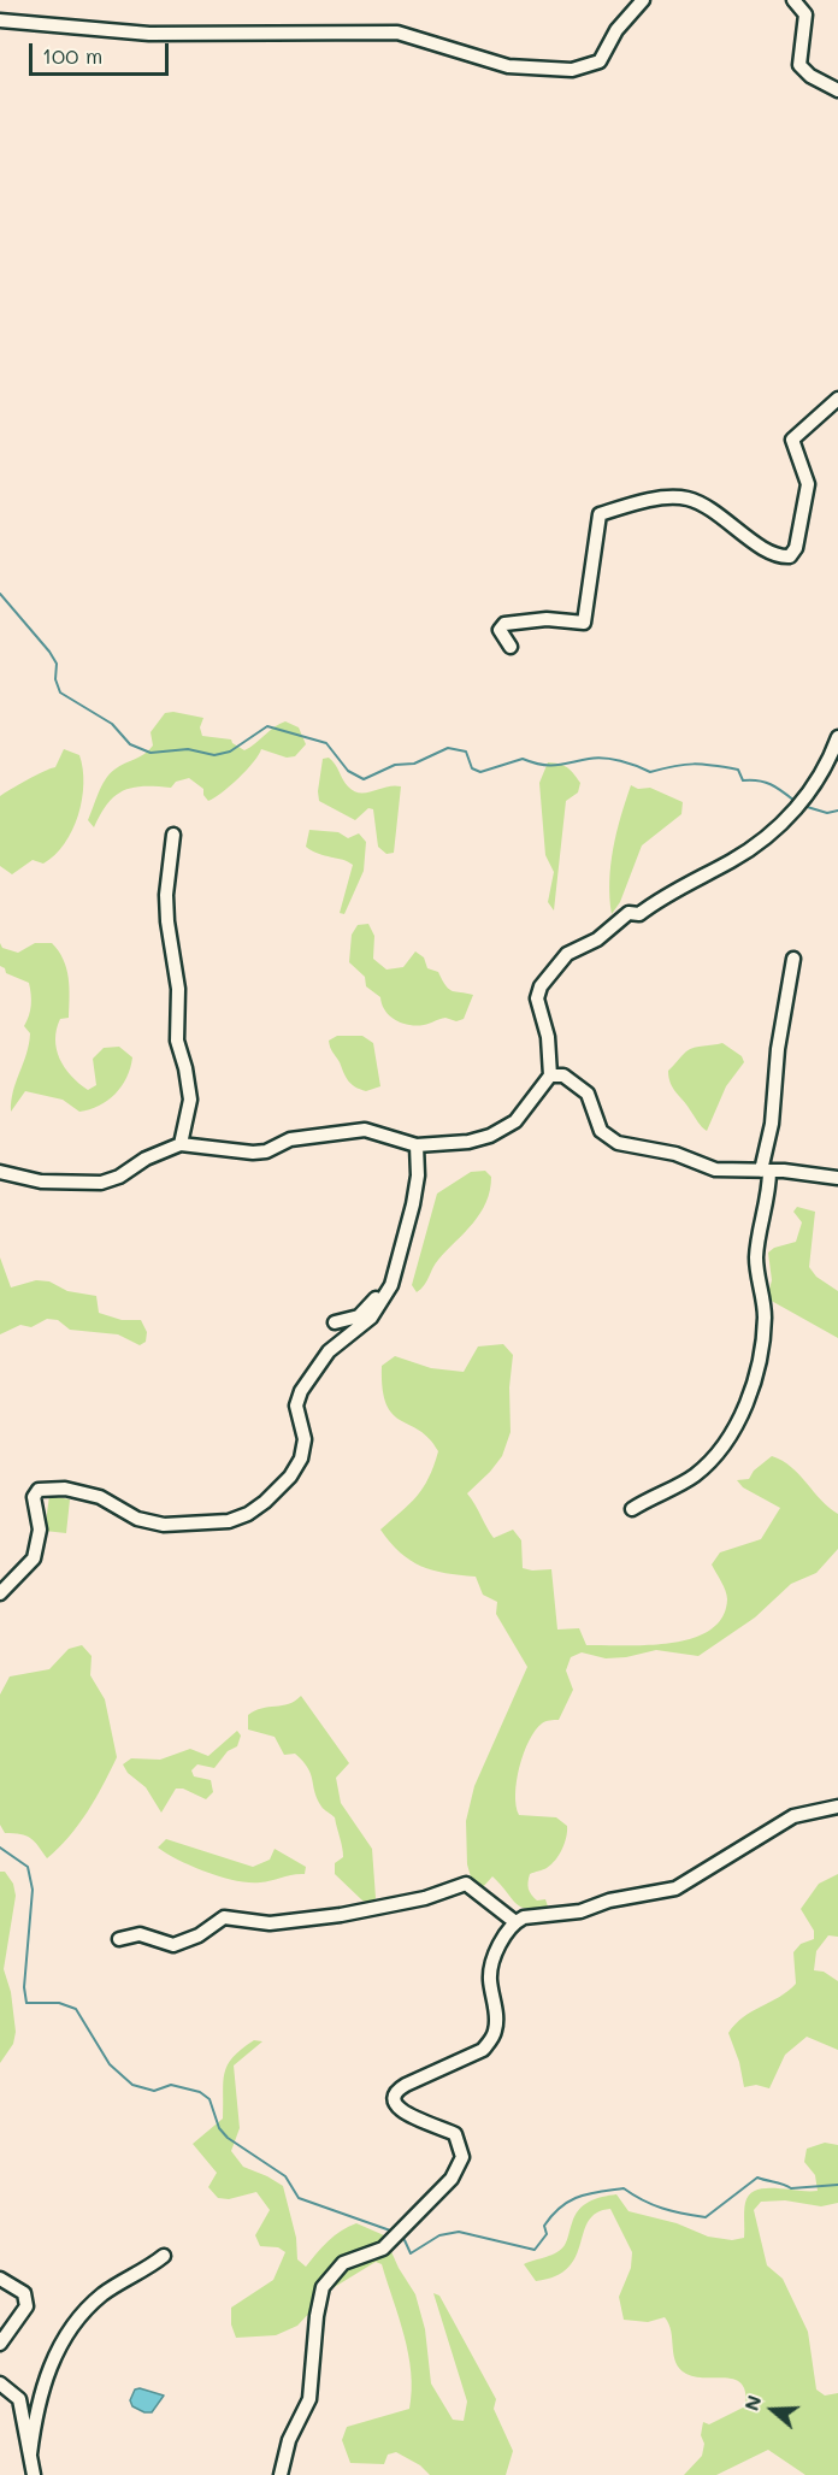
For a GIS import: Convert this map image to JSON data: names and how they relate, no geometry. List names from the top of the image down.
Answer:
{
  "scale_bar": "100 m",
  "north": "left"
}
